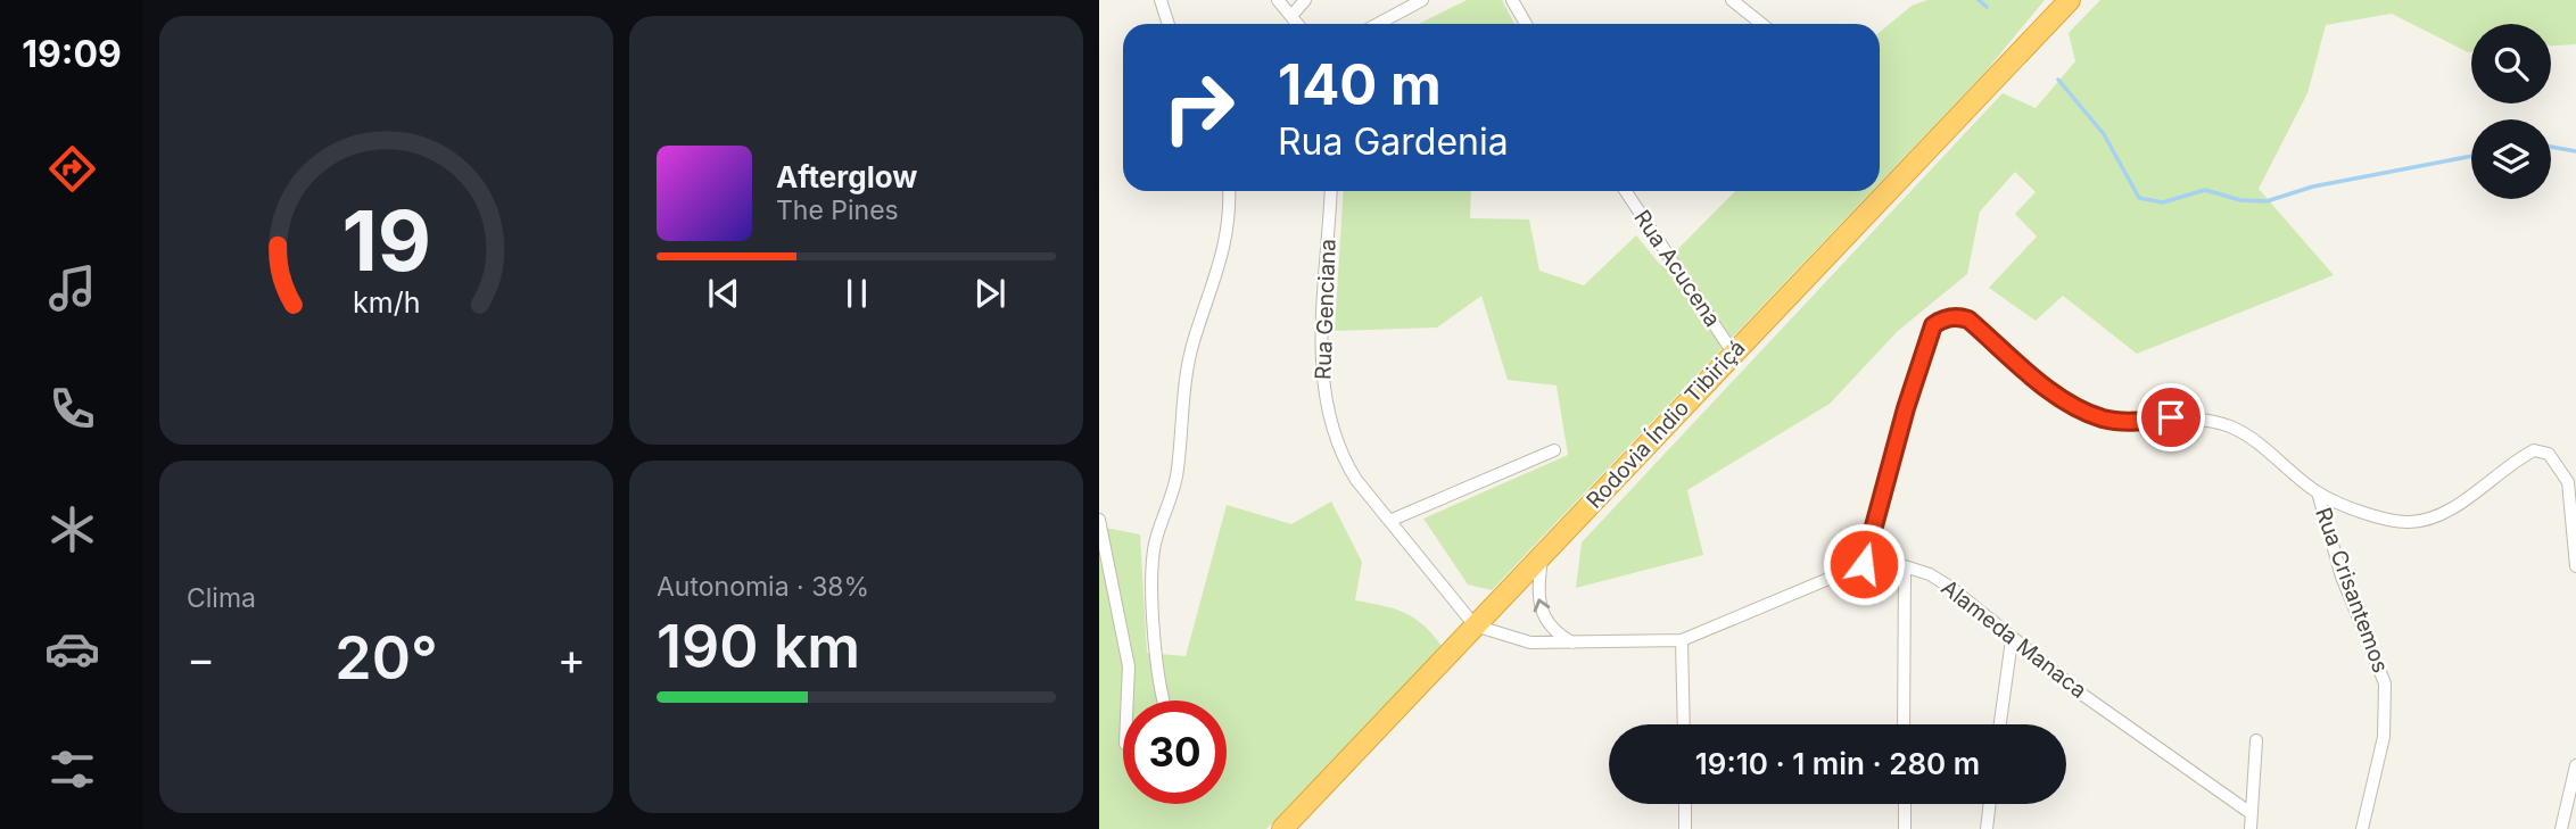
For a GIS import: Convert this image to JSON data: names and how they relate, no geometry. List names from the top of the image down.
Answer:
{
  "streets": {
    "highway": ["Rodovia Índio Tibiriçá"],
    "street": [
      "Rua Acucena",
      "Rua Genciana",
      "Rua Crisantemos",
      "Alameda Manaca"
    ]
  },
  "crossings": [
    ["Rua Acucena", "Rodovia Índio Tibiriçá"],
    ["Rua Genciana", "Rodovia Índio Tibiriçá"],
    ["Rua Genciana", "Alameda Manaca"],
    ["Rodovia Índio Tibiriçá", "Alameda Manaca"]
  ],
  "page": {
    "tabs": "19:09",
    "turn": ["140 m", "Rua Gardenia"],
    "song": ["Afterglow", "The Pines"],
    "tile": [
      "Clima",
      ["Autonomia · 38%", "190 km"]
    ],
    "heat": ["−", "20°", "+"],
    "limit": "30",
    "trip": "19:10 · 1 min · 280 m",
    "gauge": ["19", "km/h"]
  }
}
